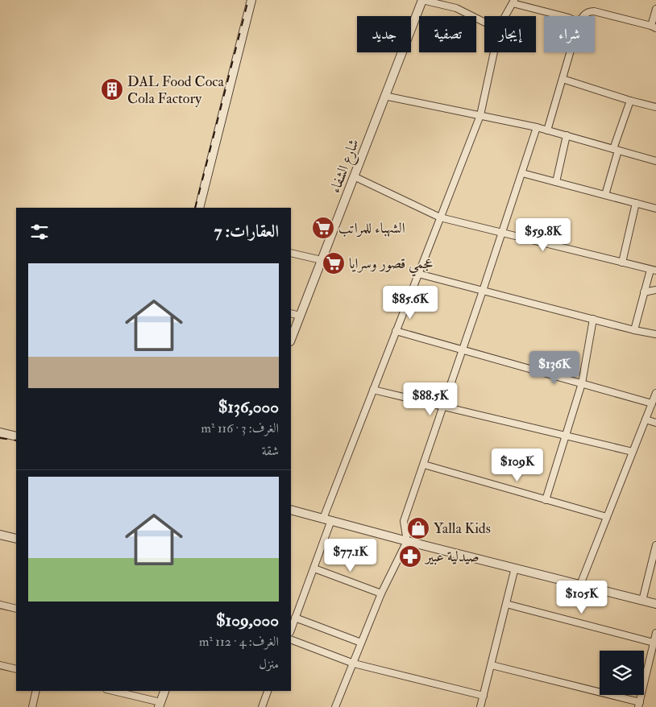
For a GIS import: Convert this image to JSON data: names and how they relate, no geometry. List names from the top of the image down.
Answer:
{
  "streets": {
    "street": ["شارع الشفاء"]
  },
  "places": {
    "building": ["DAL Food Coca Cola Factory"],
    "supermarket": ["الشهباء للمراتب", "عجمي قصور وسرايا"],
    "shop": ["Yalla Kids"],
    "pharmacy": ["صيدلية عبير"]
  },
  "page": {
    "chip": [
      "شراء",
      "إيجار",
      "تصفية",
      "جديد"
    ],
    "heading": "العقارات: 7",
    "price": [
      "$59.8K",
      "$85.6K",
      "$136K",
      "$88.5K",
      "$109K",
      "$77.1K",
      "$105K"
    ],
    "list": [
      {
        "name": "$136,000",
        "note": "الغرف: 3 · 116 m² · شقة"
      },
      {
        "name": "$109,000",
        "note": "الغرف: 4 · 112 m² · منزل"
      }
    ]
  }
}
